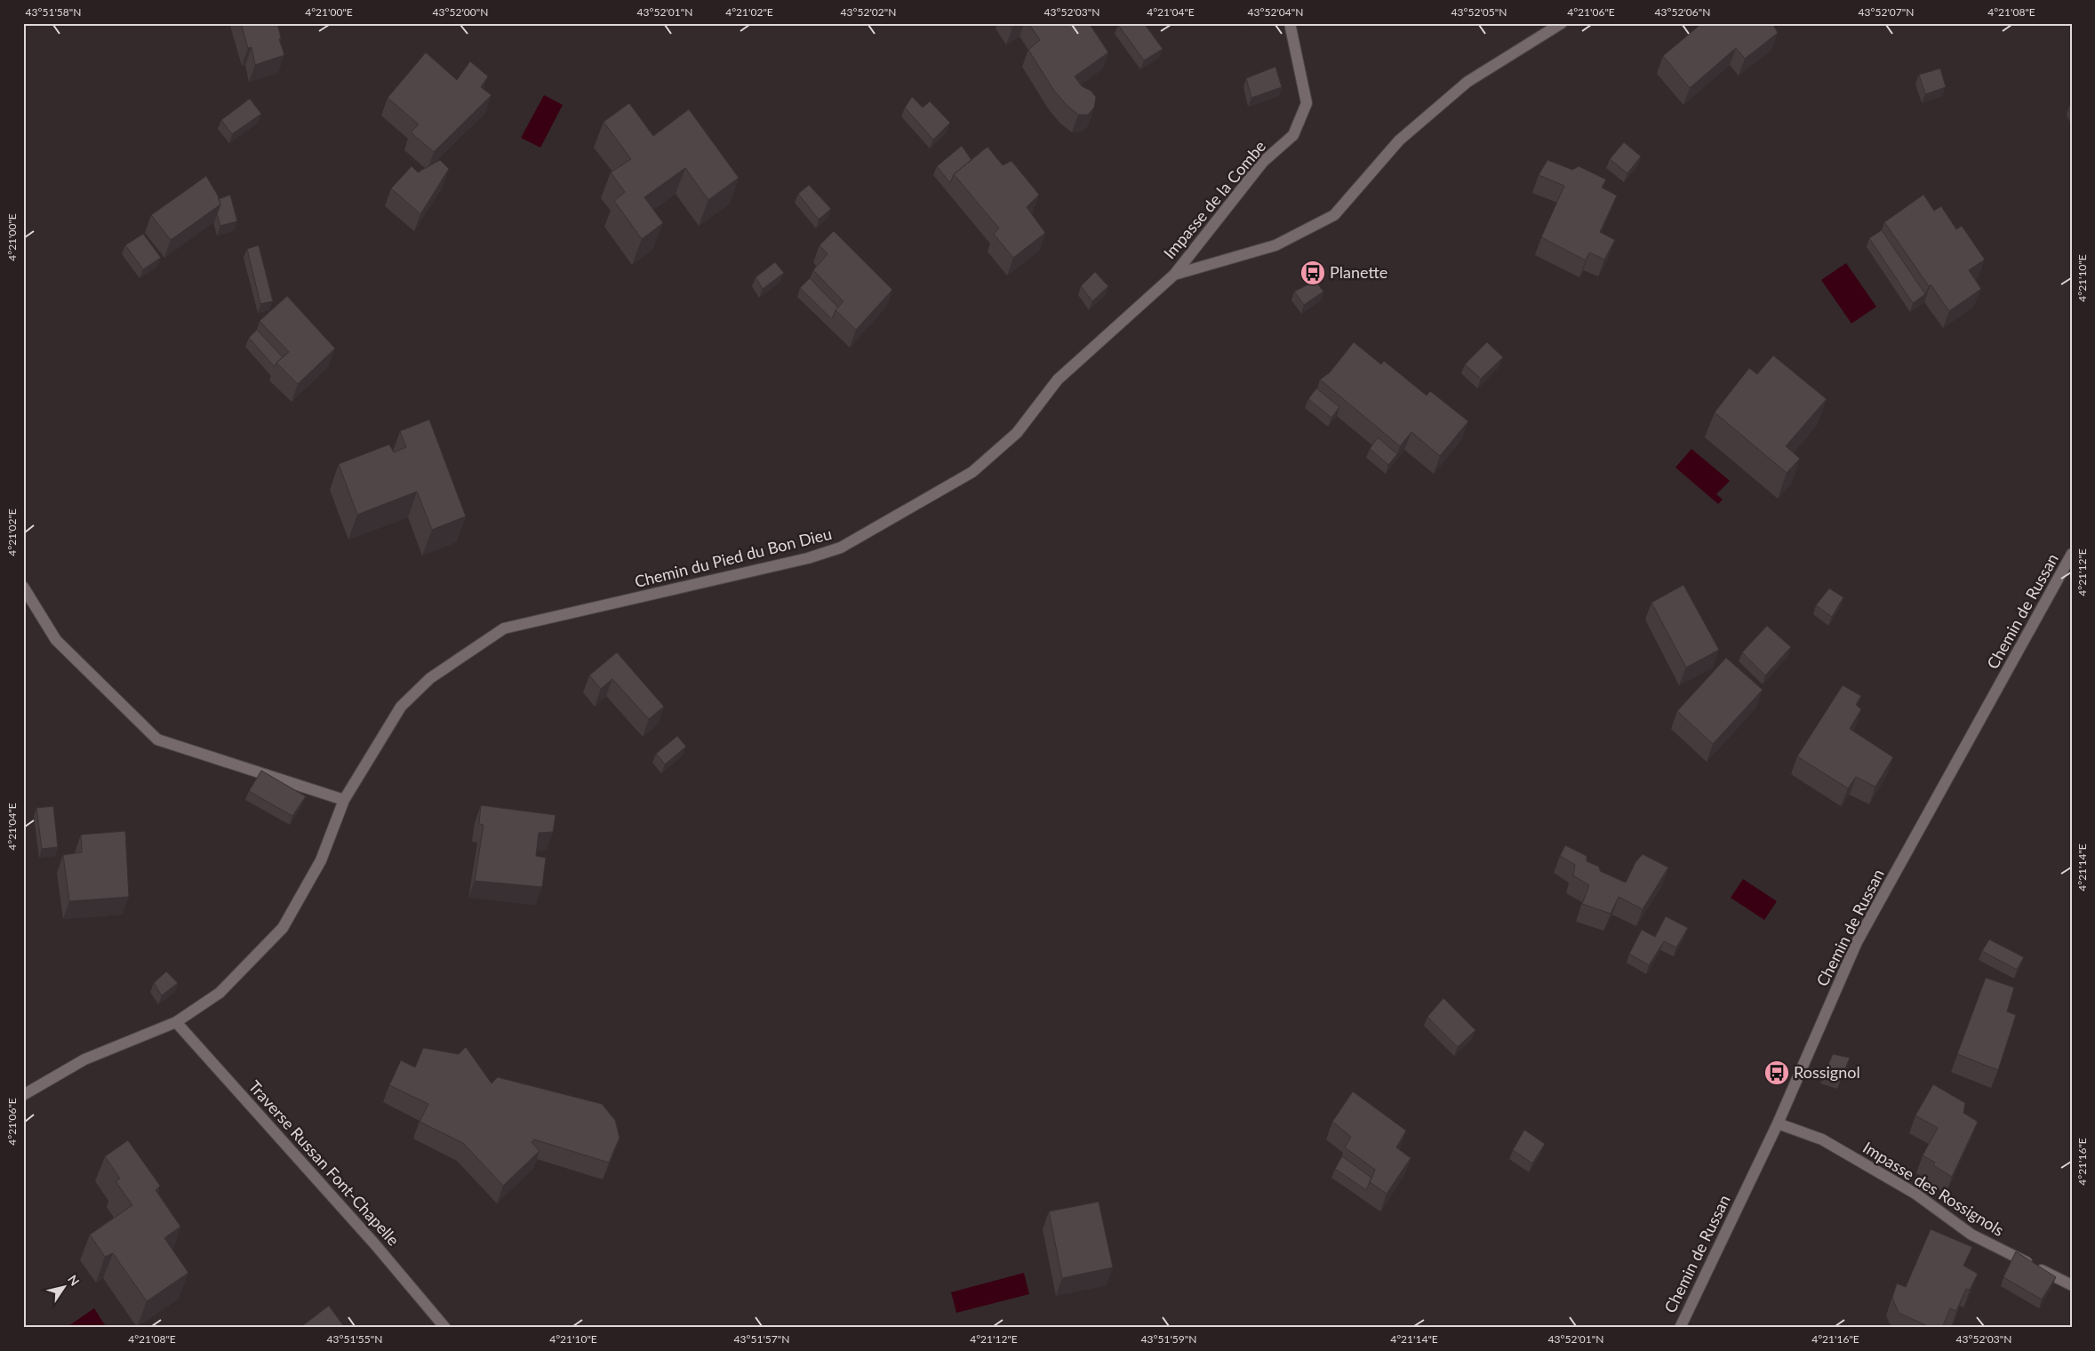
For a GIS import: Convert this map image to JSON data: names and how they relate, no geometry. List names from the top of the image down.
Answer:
{
  "streets": {
    "street": [
      "Impasse de la Combe",
      "Chemin du Pied du Bon Dieu",
      "Chemin de Russan",
      "Traverse Russan Font-Chapelle",
      "Impasse des Rossignols"
    ]
  },
  "crossings": [
    ["Impasse de la Combe", "Chemin du Pied du Bon Dieu"],
    ["Chemin du Pied du Bon Dieu", "Traverse Russan Font-Chapelle"],
    ["Chemin de Russan", "Impasse des Rossignols"]
  ],
  "places": {
    "bus stop": ["Planette", "Rossignol"]
  },
  "north": "top right",
  "coordinates": [
    "43°51'58\"N",
    "4°21'00\"E",
    "43°52'00\"N",
    "43°52'01\"N",
    "4°21'02\"E",
    "43°52'02\"N",
    "43°52'03\"N",
    "4°21'04\"E",
    "43°52'04\"N",
    "43°52'05\"N",
    "4°21'06\"E",
    "43°52'06\"N",
    "43°52'07\"N",
    "4°21'08\"E",
    "4°21'10\"E",
    "4°21'12\"E",
    "4°21'14\"E",
    "4°21'16\"E",
    "43°51'55\"N",
    "43°51'57\"N",
    "43°51'59\"N"
  ]
}
